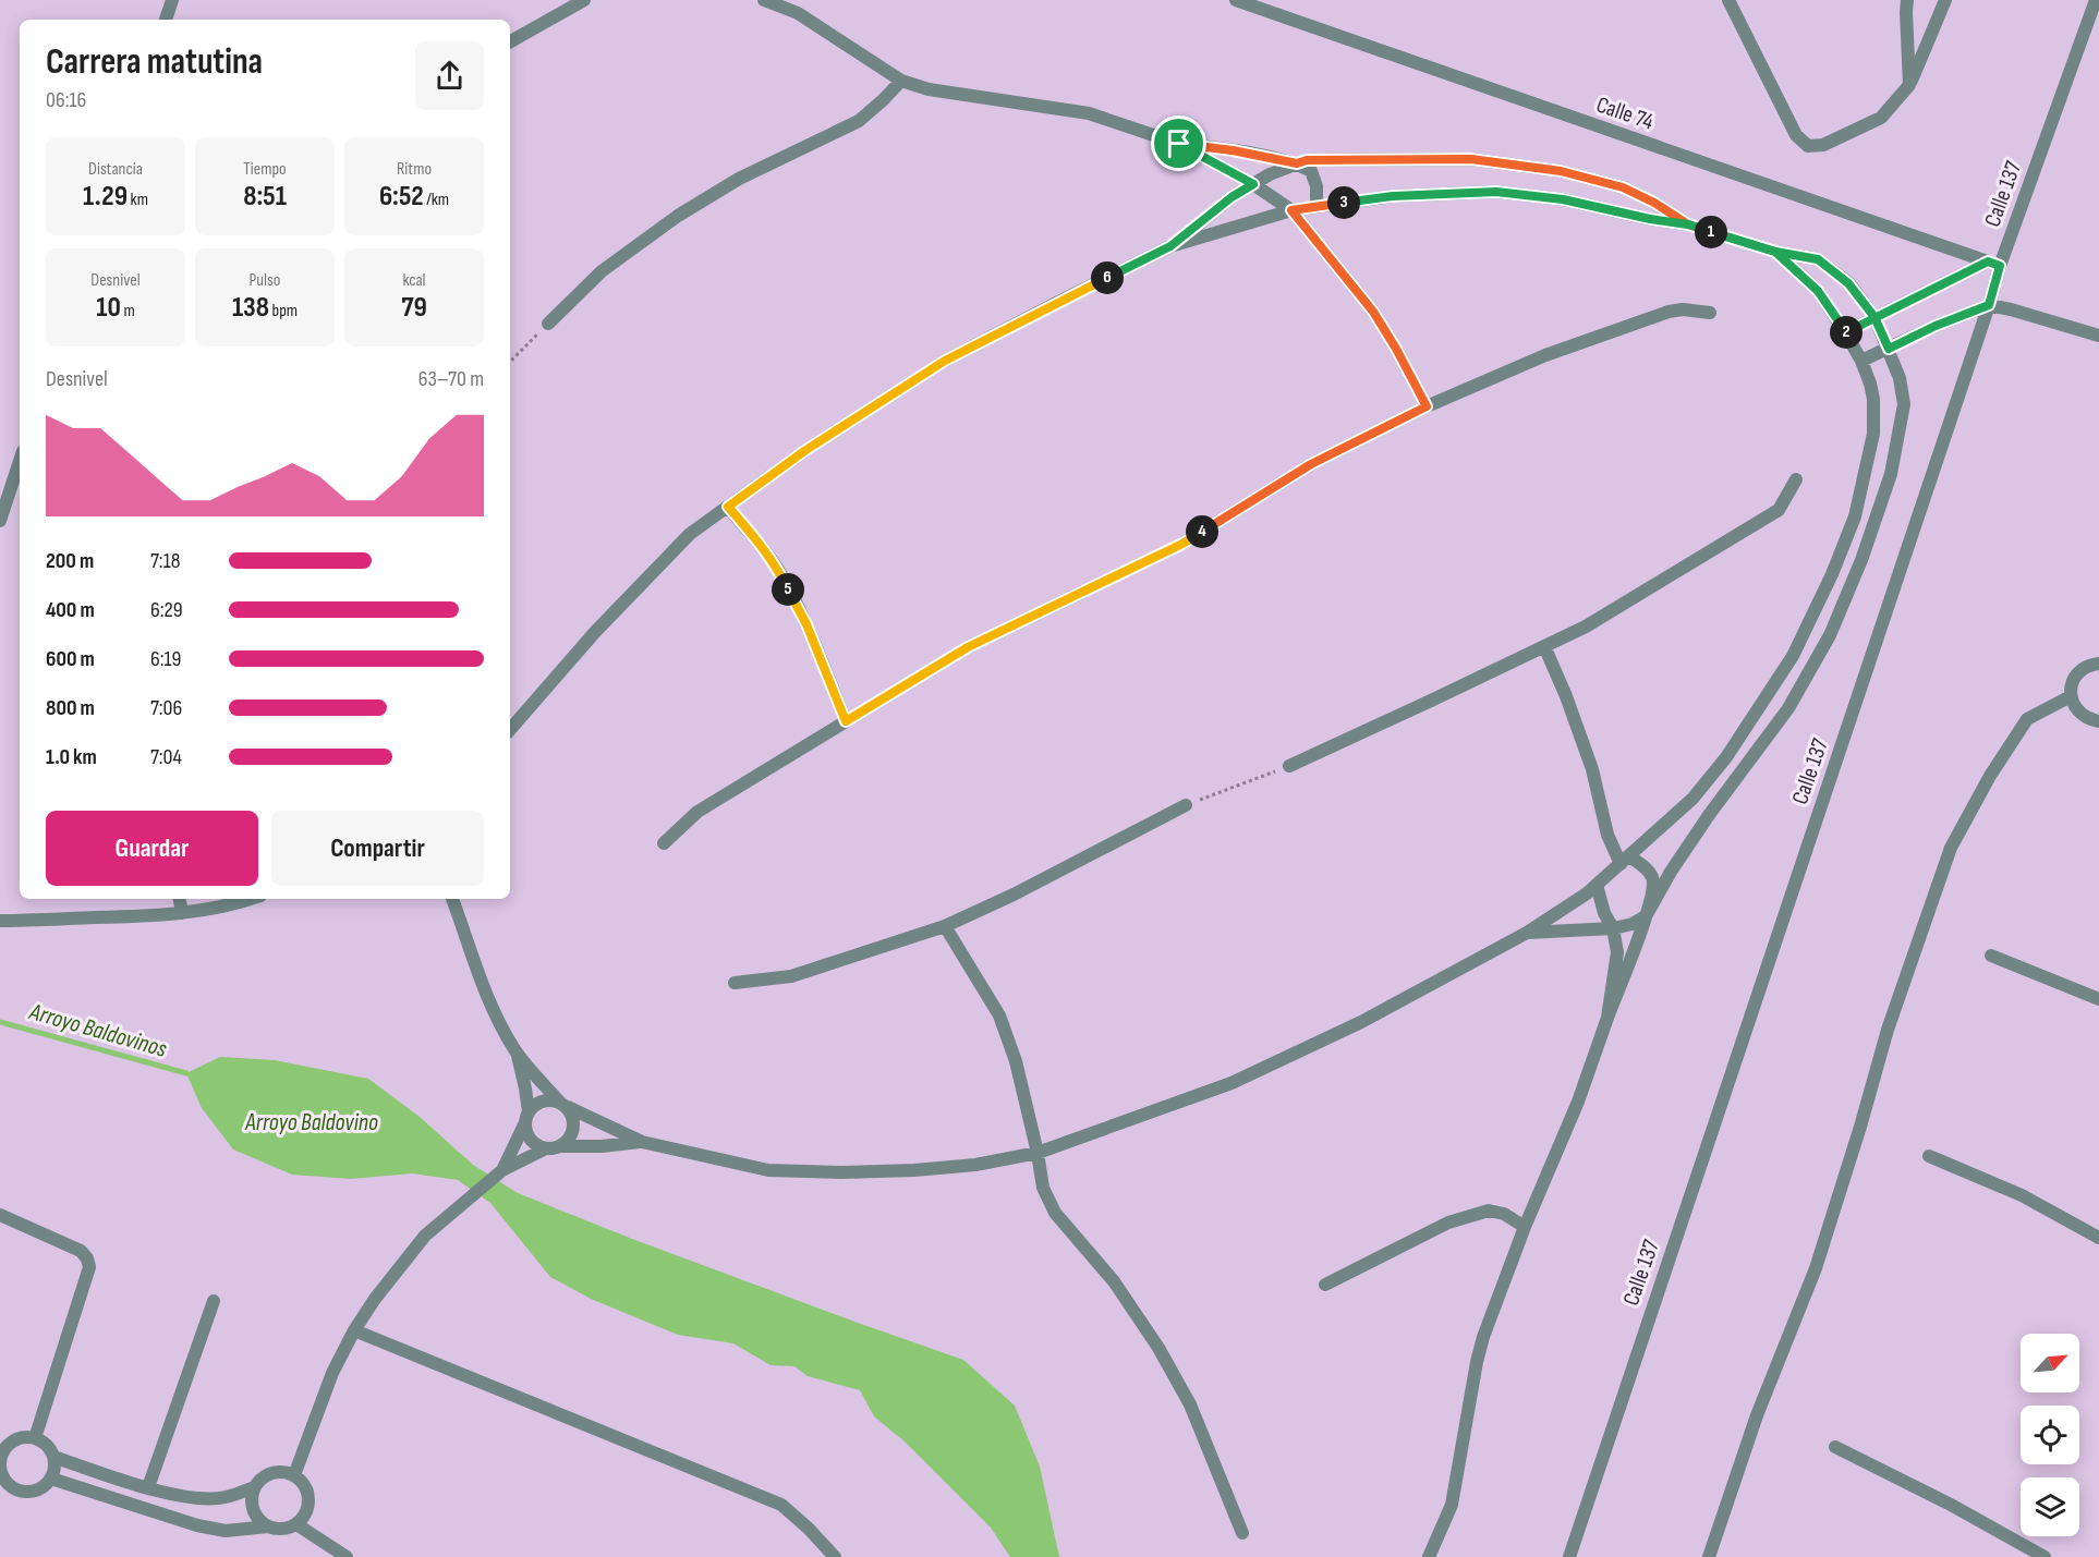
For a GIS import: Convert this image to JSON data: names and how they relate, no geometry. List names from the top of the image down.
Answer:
{
  "streets": {
    "street": ["Calle 74", "Calle 137"]
  },
  "crossings": [
    ["Calle 74", "Calle 137"]
  ],
  "water": ["Arroyo Baldovinos", "Arroyo Baldovino"],
  "north": "top right",
  "page": {
    "heading": ["Carrera matutina", "06:16"],
    "stats": [
      ["Distancia", "1.29 km"],
      ["Tiempo", "8:51"],
      ["Ritmo", "6:52 /km"],
      ["Desnivel", "10 m"],
      ["Pulso", "138 bpm"],
      ["kcal", "79"]
    ],
    "pins": [
      "3",
      "1",
      "6",
      "2",
      "4",
      "5"
    ],
    "chart": ["Desnivel", "63–70 m"],
    "list": [
      {
        "name": "200 m",
        "note": "7:18"
      },
      {
        "name": "400 m",
        "note": "6:29"
      },
      {
        "name": "600 m",
        "note": "6:19"
      },
      {
        "name": "800 m",
        "note": "7:06"
      },
      {
        "name": "1.0 km",
        "note": "7:04"
      }
    ],
    "buttons": ["Guardar", "Compartir"]
  }
}
